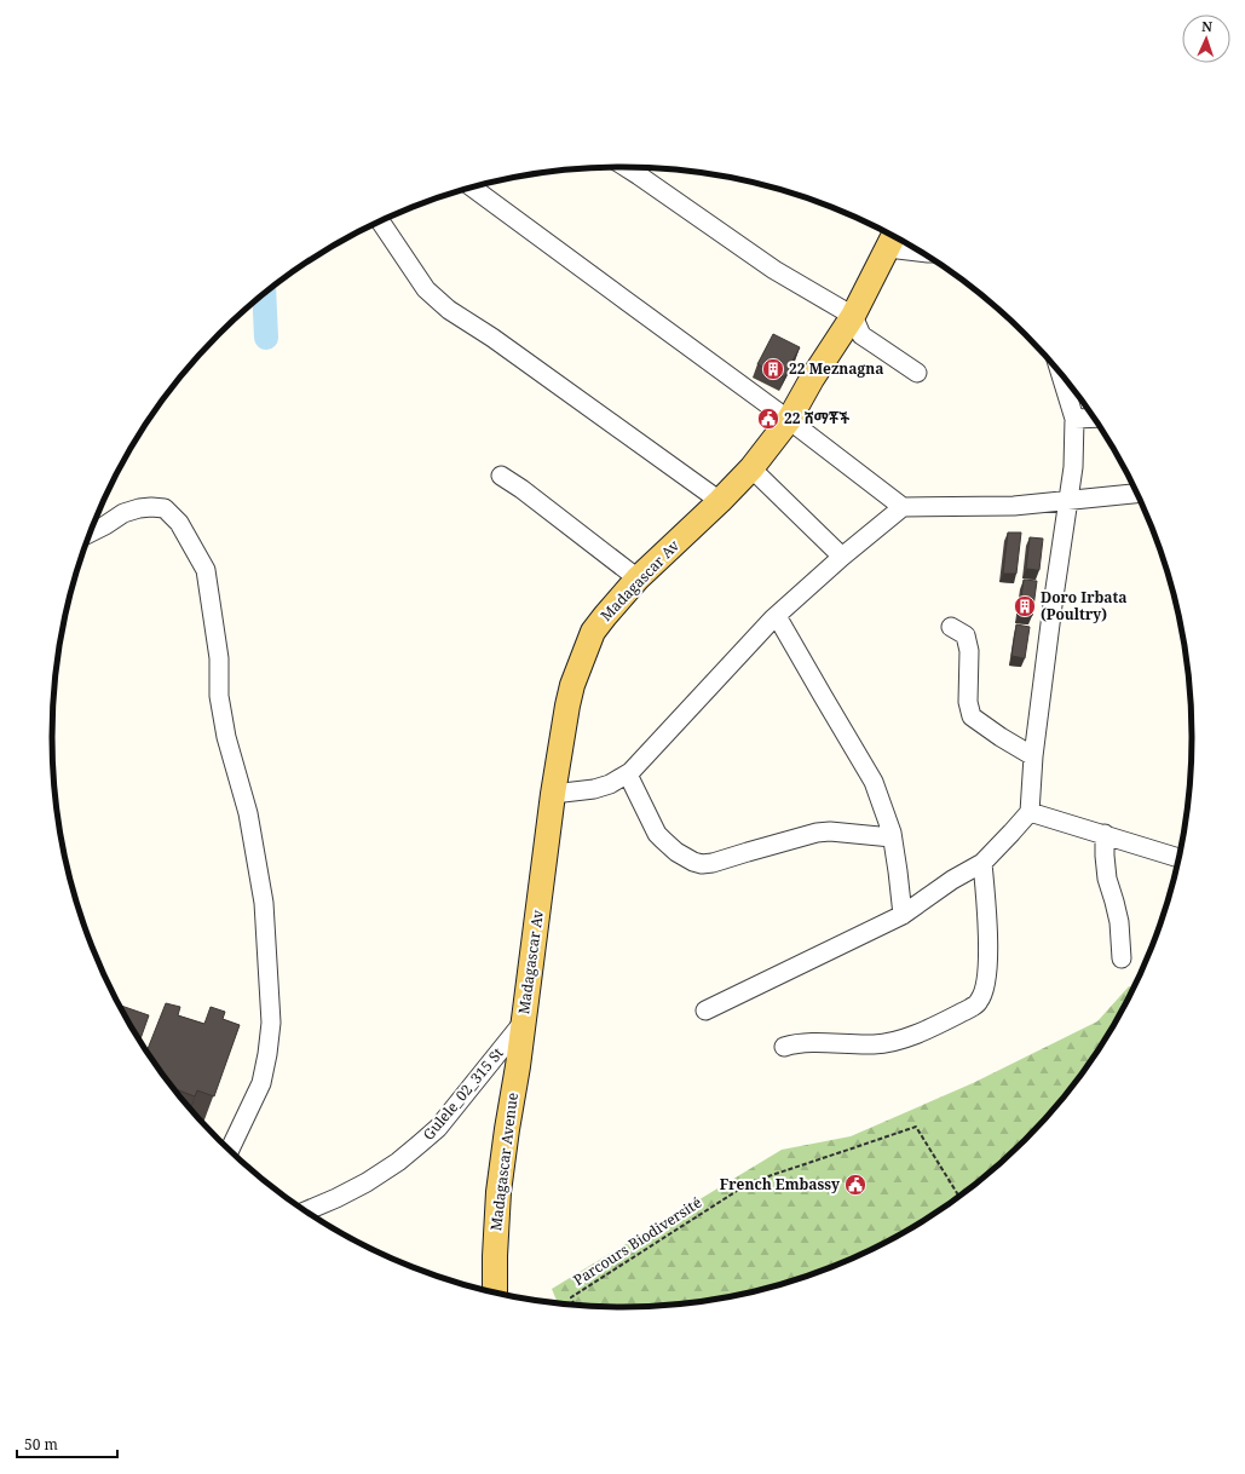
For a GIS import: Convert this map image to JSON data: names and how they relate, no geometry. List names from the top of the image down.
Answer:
{
  "streets": {
    "main road": ["Madagascar Av", "Madagascar Avenue"],
    "street": ["Gulele_02_315 St"],
    "path": ["Parcours Biodiversité"]
  },
  "crossings": [
    ["Madagascar Av", "Gulele_02_315 St"],
    ["Madagascar Av", "Madagascar Avenue"],
    ["Gulele_02_315 St", "Madagascar Avenue"]
  ],
  "places": {
    "building": ["22 Meznagna", "Doro Irbata (Poultry)"],
    "public building": ["22 ሸማቾች", "French Embassy"]
  },
  "scale_bar": "50 m",
  "north": "top"
}
